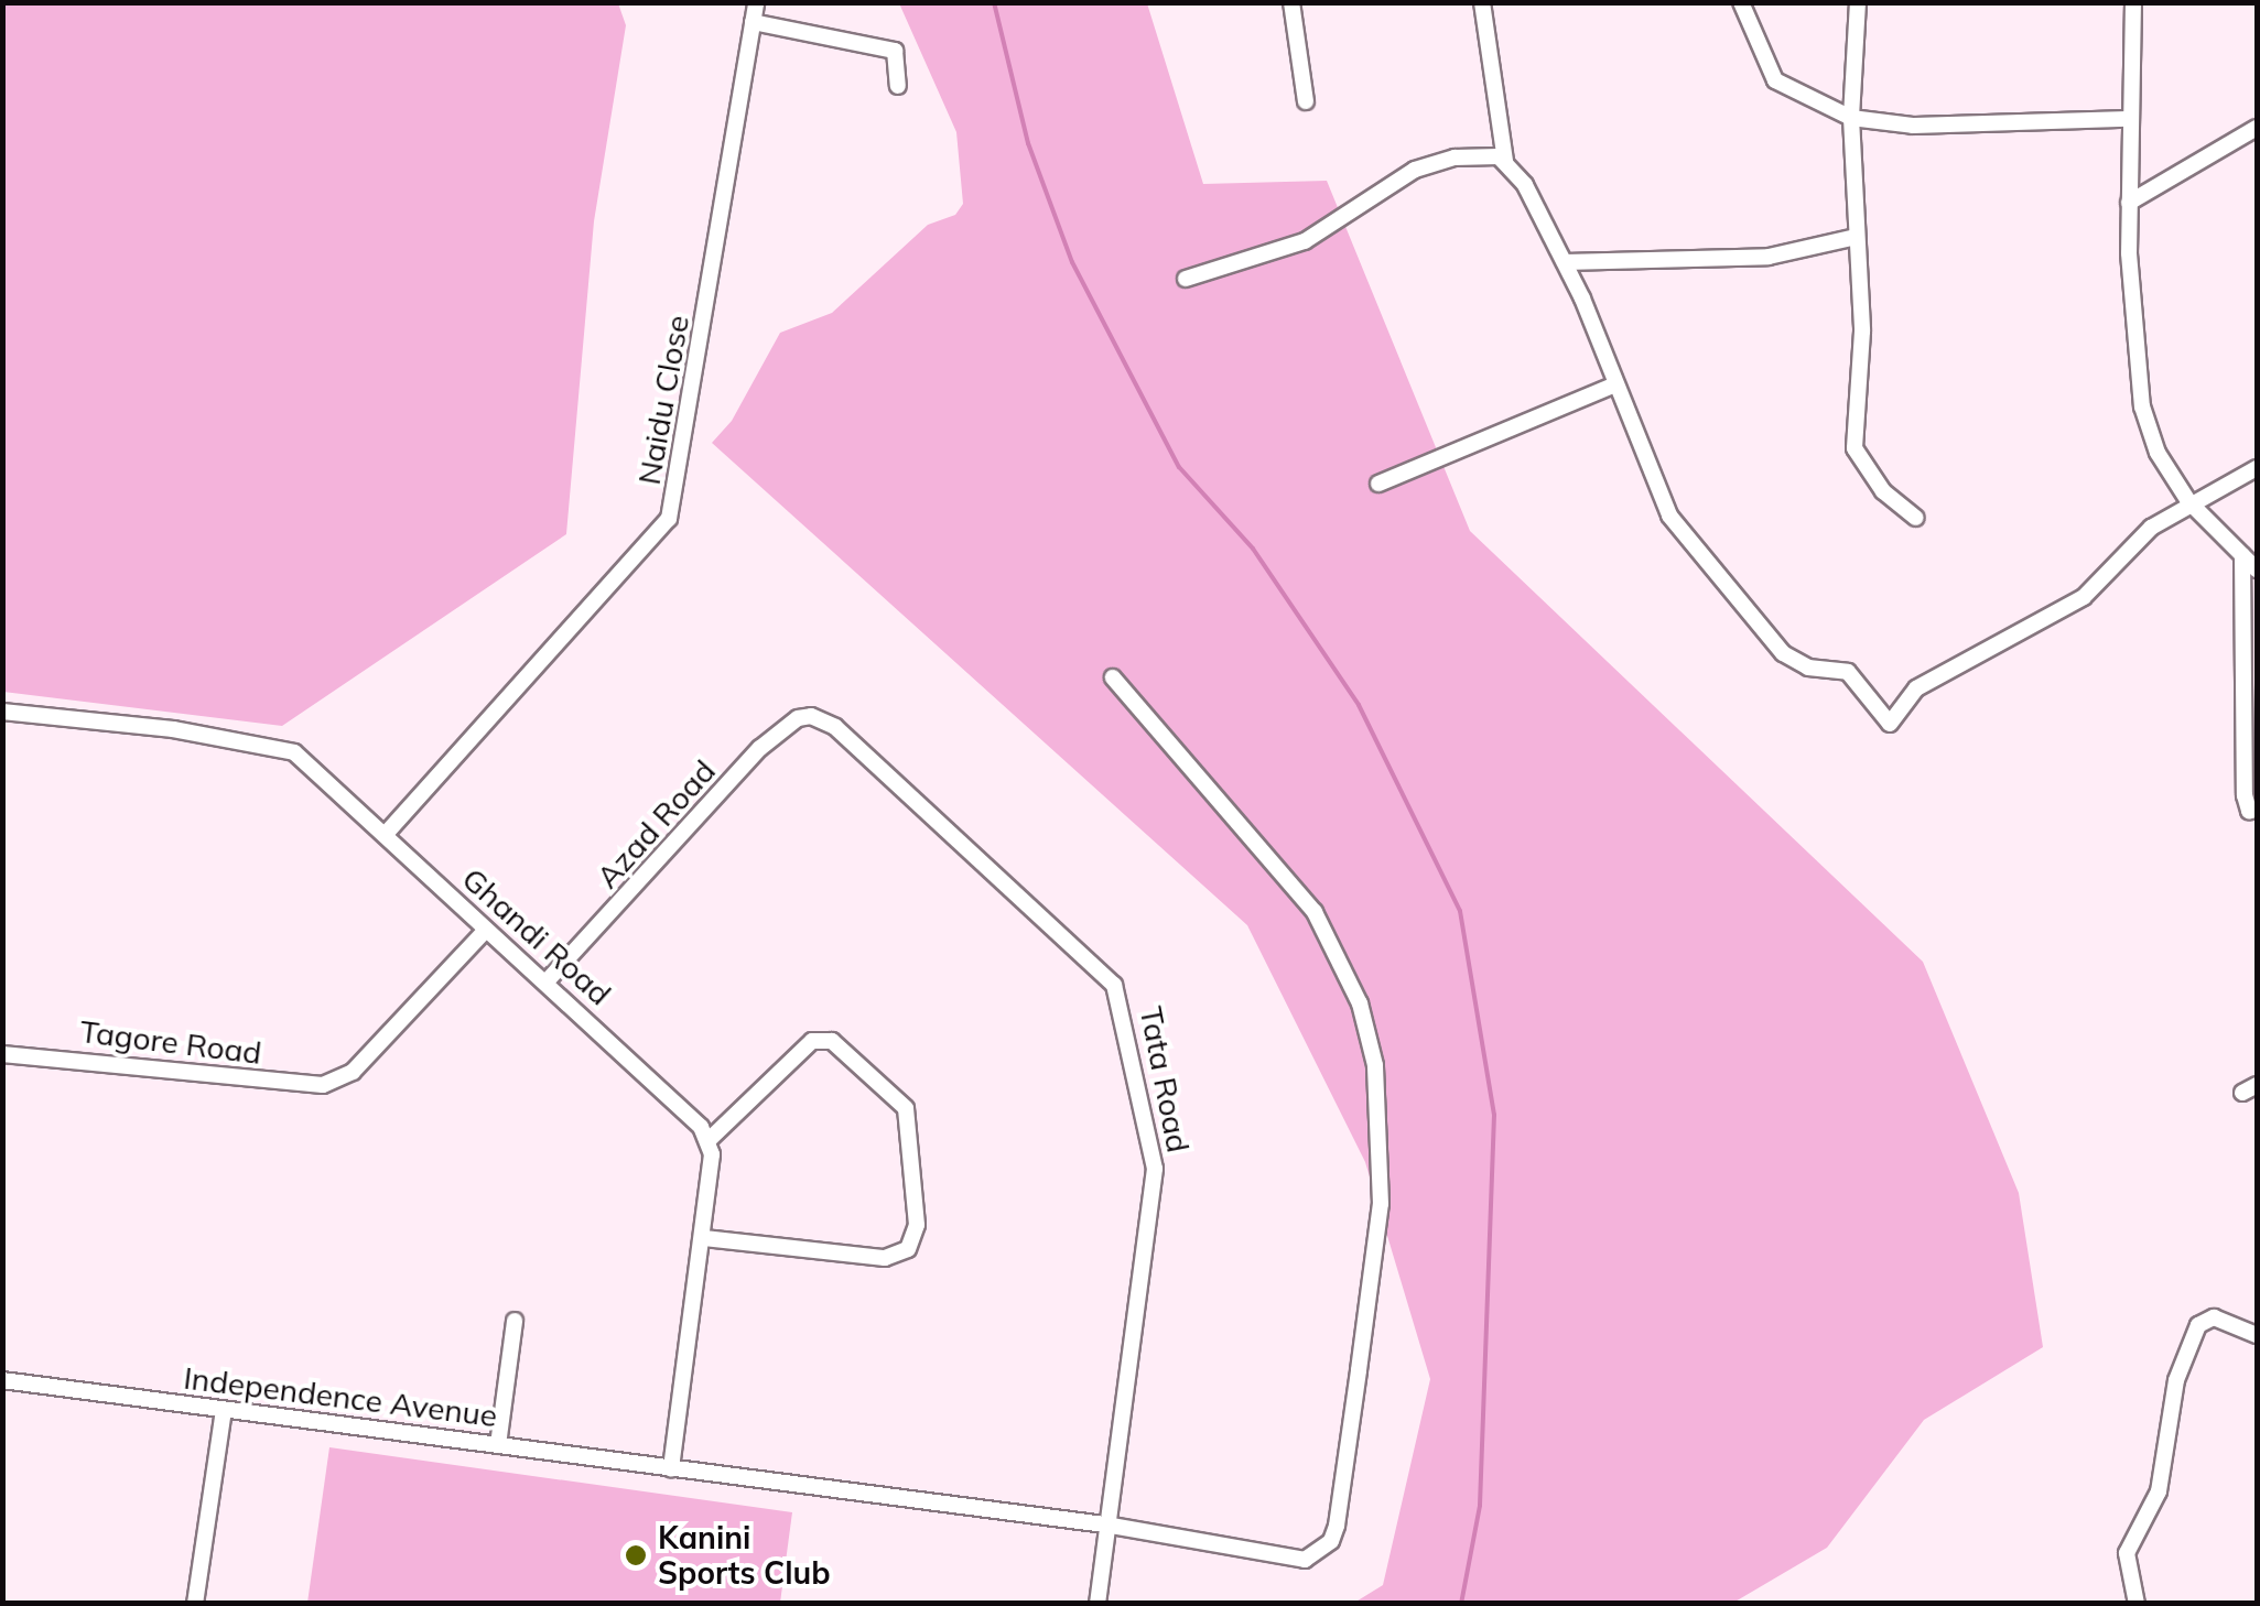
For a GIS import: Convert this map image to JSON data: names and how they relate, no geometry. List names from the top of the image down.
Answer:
{
  "streets": {
    "street": [
      "Naidu Close",
      "Azad Road",
      "Ghandi Road",
      "Tagore Road",
      "Tata Road",
      "Independence Avenue"
    ]
  },
  "crossings": [
    ["Naidu Close", "Ghandi Road"],
    ["Azad Road", "Ghandi Road"],
    ["Azad Road", "Tata Road"],
    ["Ghandi Road", "Tagore Road"],
    ["Tata Road", "Independence Avenue"]
  ],
  "places": ["Kanini Sports Club"]
}
